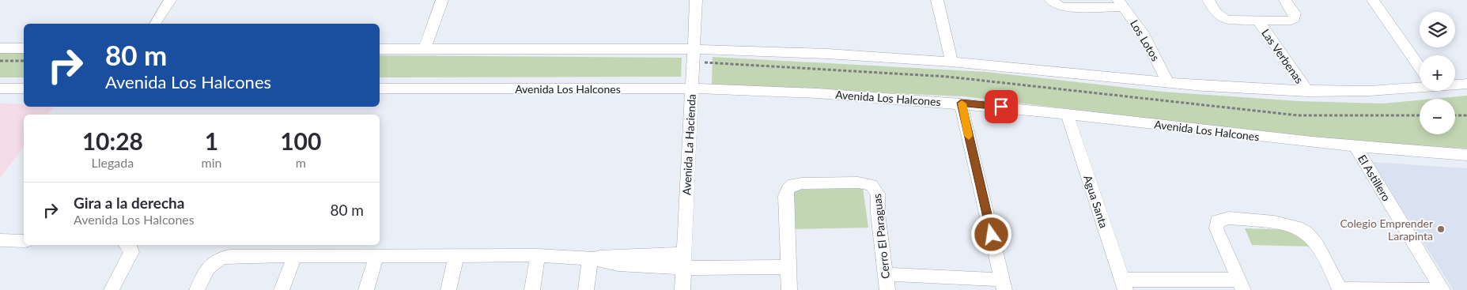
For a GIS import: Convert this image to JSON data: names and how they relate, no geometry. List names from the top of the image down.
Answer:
{
  "streets": {
    "street": [
      "Los Lotos",
      "Las Verbenas",
      "Avenida Los Halcones",
      "Avenida La Hacienda",
      "El Astillero",
      "Agua Santa",
      "Cerro El Paraguas"
    ]
  },
  "crossings": [
    ["Avenida Los Halcones", "Avenida La Hacienda"],
    ["Avenida Los Halcones", "El Astillero"],
    ["Avenida Los Halcones", "Agua Santa"]
  ],
  "places": ["Colegio Emprender Larapinta"],
  "page": {
    "map_buttons": ["+", "−"],
    "turn": ["80 m", "Avenida Los Halcones"],
    "eta": [
      "10:28",
      "Llegada",
      "1",
      "min",
      "100",
      "m"
    ],
    "list": [
      {
        "name": "Gira a la derecha",
        "note": "Avenida Los Halcones",
        "value": "80 m"
      }
    ]
  }
}
